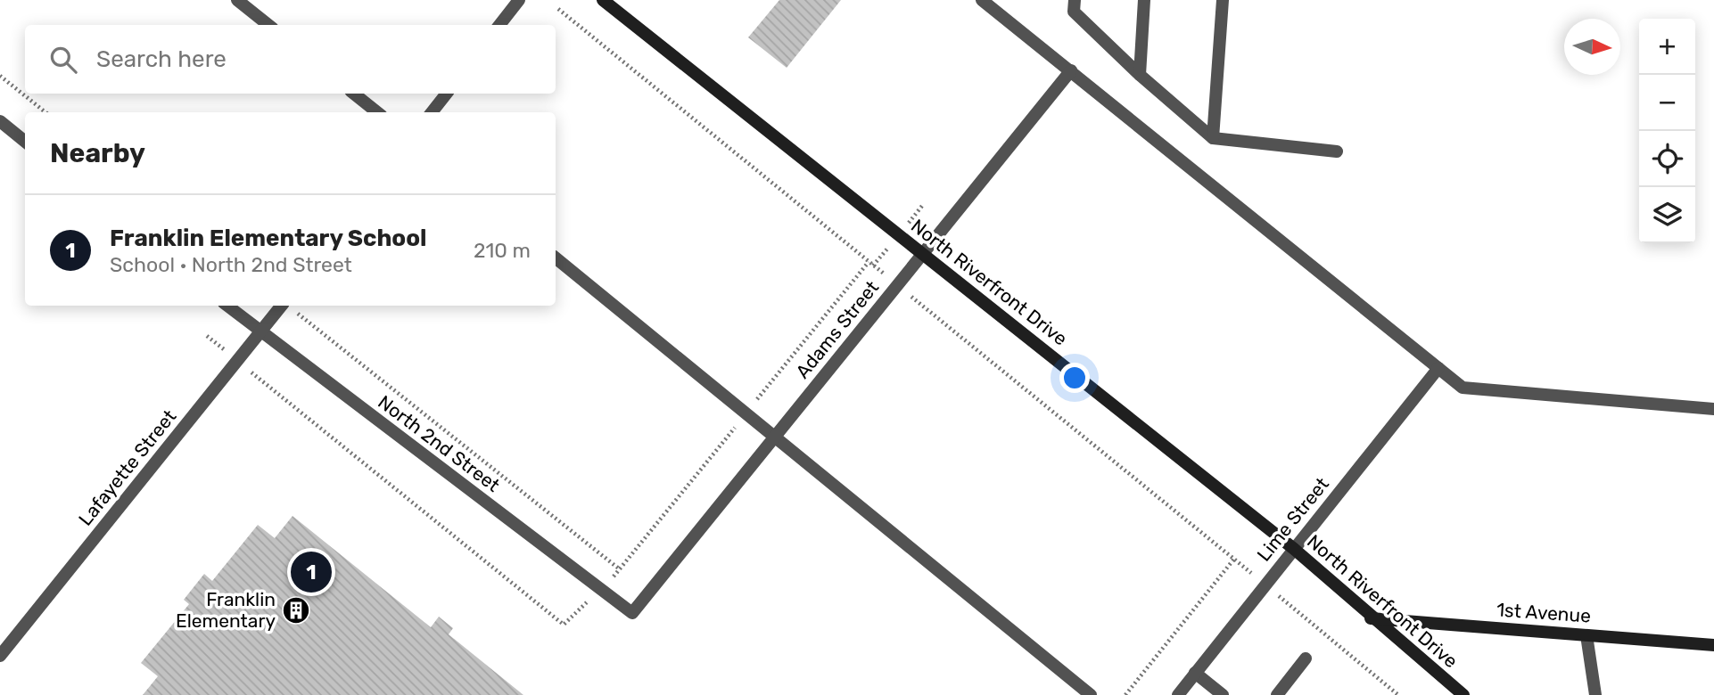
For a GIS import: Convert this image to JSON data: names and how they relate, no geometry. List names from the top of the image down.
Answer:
{
  "streets": {
    "main road": ["North Riverfront Drive", "1st Avenue"],
    "street": [
      "Adams Street",
      "North 2nd Street",
      "Lafayette Street",
      "Lime Street"
    ]
  },
  "crossings": [
    ["North Riverfront Drive", "Adams Street"],
    ["North Riverfront Drive", "Lime Street"],
    ["North Riverfront Drive", "1st Avenue"],
    ["Adams Street", "North 2nd Street"],
    ["North 2nd Street", "Lafayette Street"]
  ],
  "places": {
    "building": ["Franklin Elementary"]
  },
  "north": "right",
  "page": {
    "map_buttons": ["+", "−"],
    "search": "Search here",
    "heading": "Nearby",
    "list": [
      {
        "mark": "1",
        "name": "Franklin Elementary School",
        "note": "School · North 2nd Street",
        "value": "210 m"
      }
    ],
    "pins": "1"
  }
}
